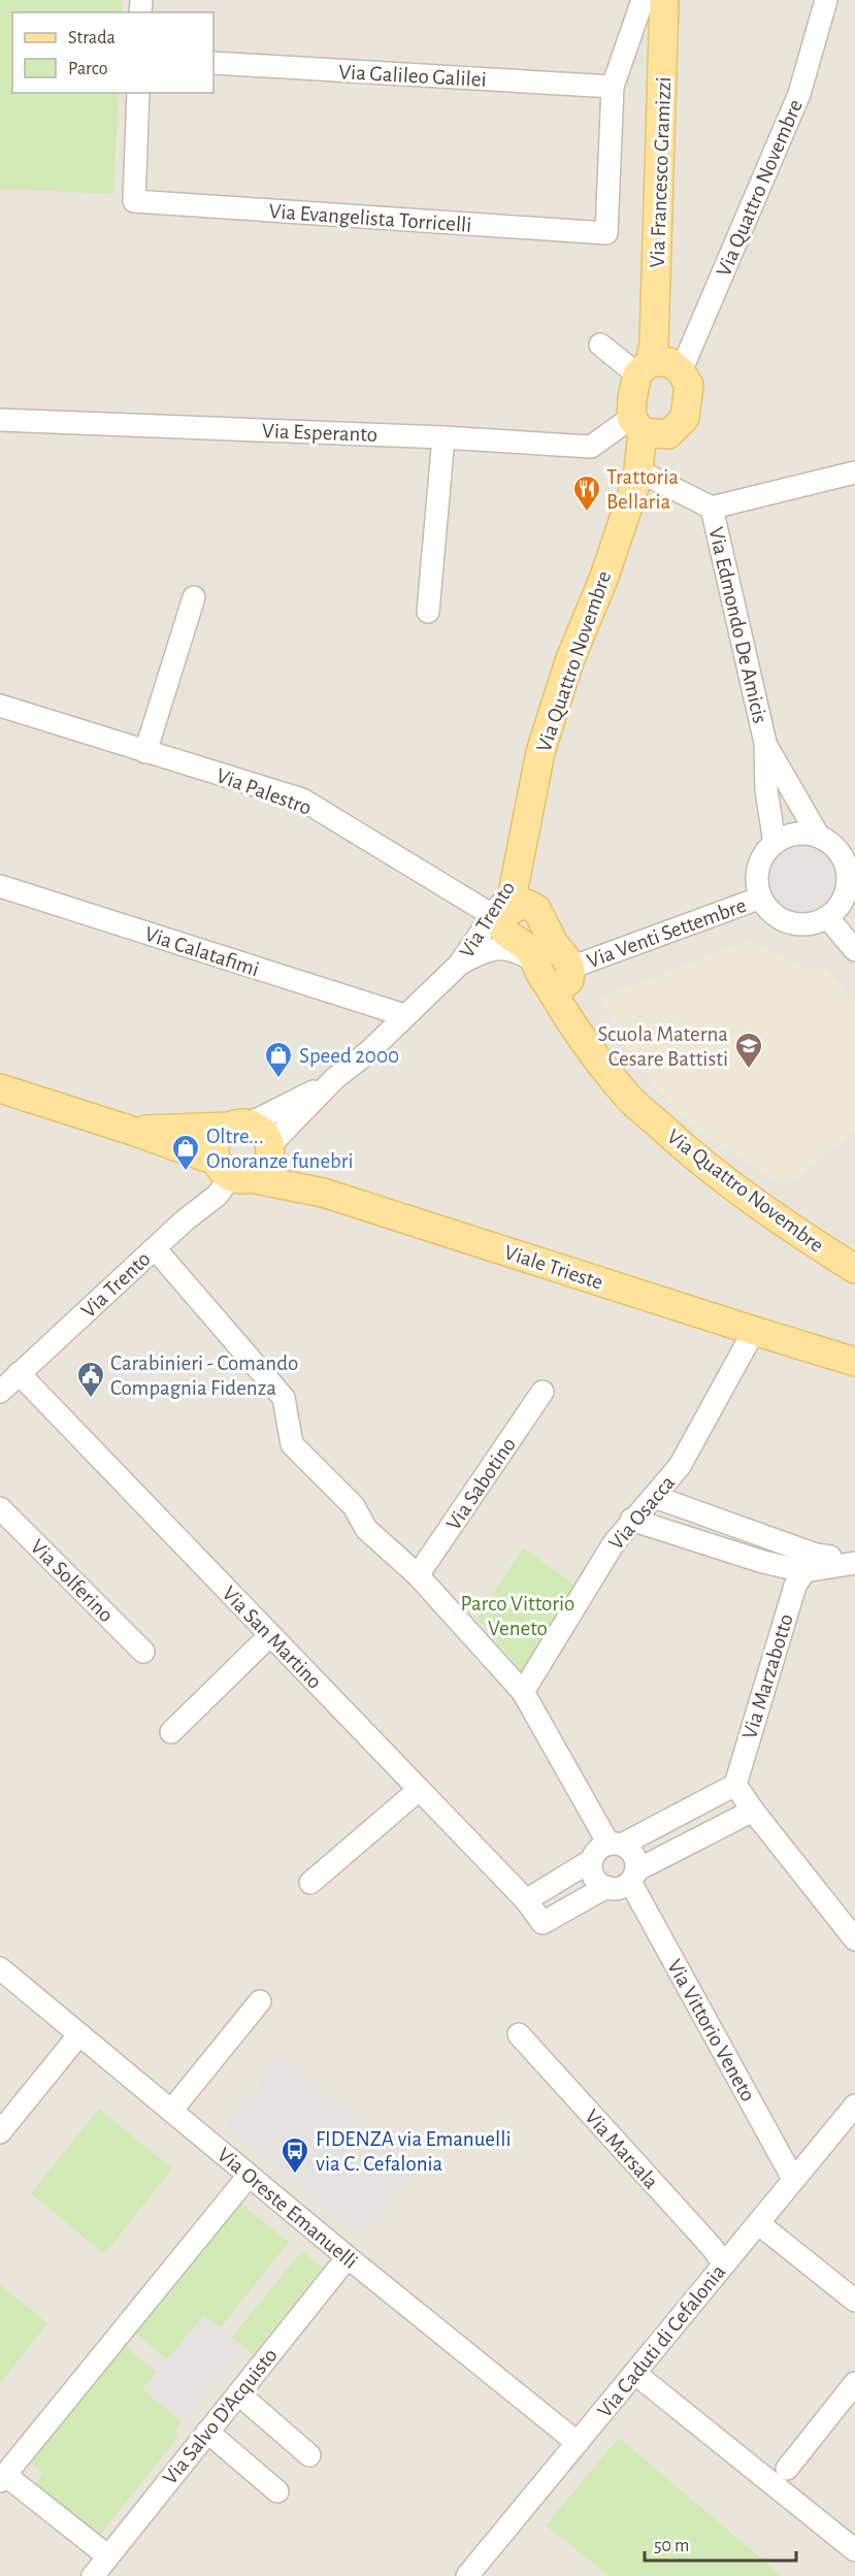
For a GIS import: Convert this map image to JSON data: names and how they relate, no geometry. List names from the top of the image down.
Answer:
{
  "streets": {
    "main road": ["Via Francesco Gramizzi", "Via Quattro Novembre", "Viale Trieste"],
    "street": [
      "Via Galileo Galilei",
      "Via Evangelista Torricelli",
      "Via Esperanto",
      "Via Edmondo De Amicis",
      "Via Palestro",
      "Via Trento",
      "Via Venti Settembre",
      "Via Calatafimi",
      "Via Sabotino",
      "Via Osacca",
      "Via Solferino",
      "Via San Martino",
      "Via Marzabotto",
      "Via Vittorio Veneto",
      "Via Marsala",
      "Via Oreste Emanuelli",
      "Via Caduti di Cefalonia",
      "Via Salvo D'Acquisto"
    ]
  },
  "crossings": [
    ["Via Galileo Galilei", "Via Evangelista Torricelli"],
    ["Via Francesco Gramizzi", "Via Quattro Novembre"],
    ["Via Quattro Novembre", "Via Esperanto"],
    ["Via Quattro Novembre", "Via Palestro"],
    ["Via Quattro Novembre", "Via Trento"],
    ["Via Quattro Novembre", "Via Venti Settembre"],
    ["Via Edmondo De Amicis", "Via Venti Settembre"],
    ["Via Palestro", "Via Trento"],
    ["Via Trento", "Via Venti Settembre"],
    ["Via Trento", "Via Calatafimi"],
    ["Via Trento", "Viale Trieste"],
    ["Via Trento", "Via San Martino"],
    ["Viale Trieste", "Via Osacca"],
    ["Via San Martino", "Via Vittorio Veneto"],
    ["Via Vittorio Veneto", "Via Caduti di Cefalonia"],
    ["Via Marsala", "Via Caduti di Cefalonia"],
    ["Via Oreste Emanuelli", "Via Caduti di Cefalonia"],
    ["Via Oreste Emanuelli", "Via Salvo D'Acquisto"]
  ],
  "parks": ["Parco Vittorio Veneto"],
  "places": {
    "restaurant": ["Trattoria Bellaria"],
    "school or university": ["Scuola Materna Cesare Battisti"],
    "shop": ["Speed 2000", "Oltre... Onoranze funebri"],
    "public building": ["Carabinieri - Comando Compagnia Fidenza"],
    "bus stop": ["FIDENZA via Emanuelli via C. Cefalonia"]
  },
  "legend": ["Strada", "Parco"],
  "scale_bar": "50 m"
}
